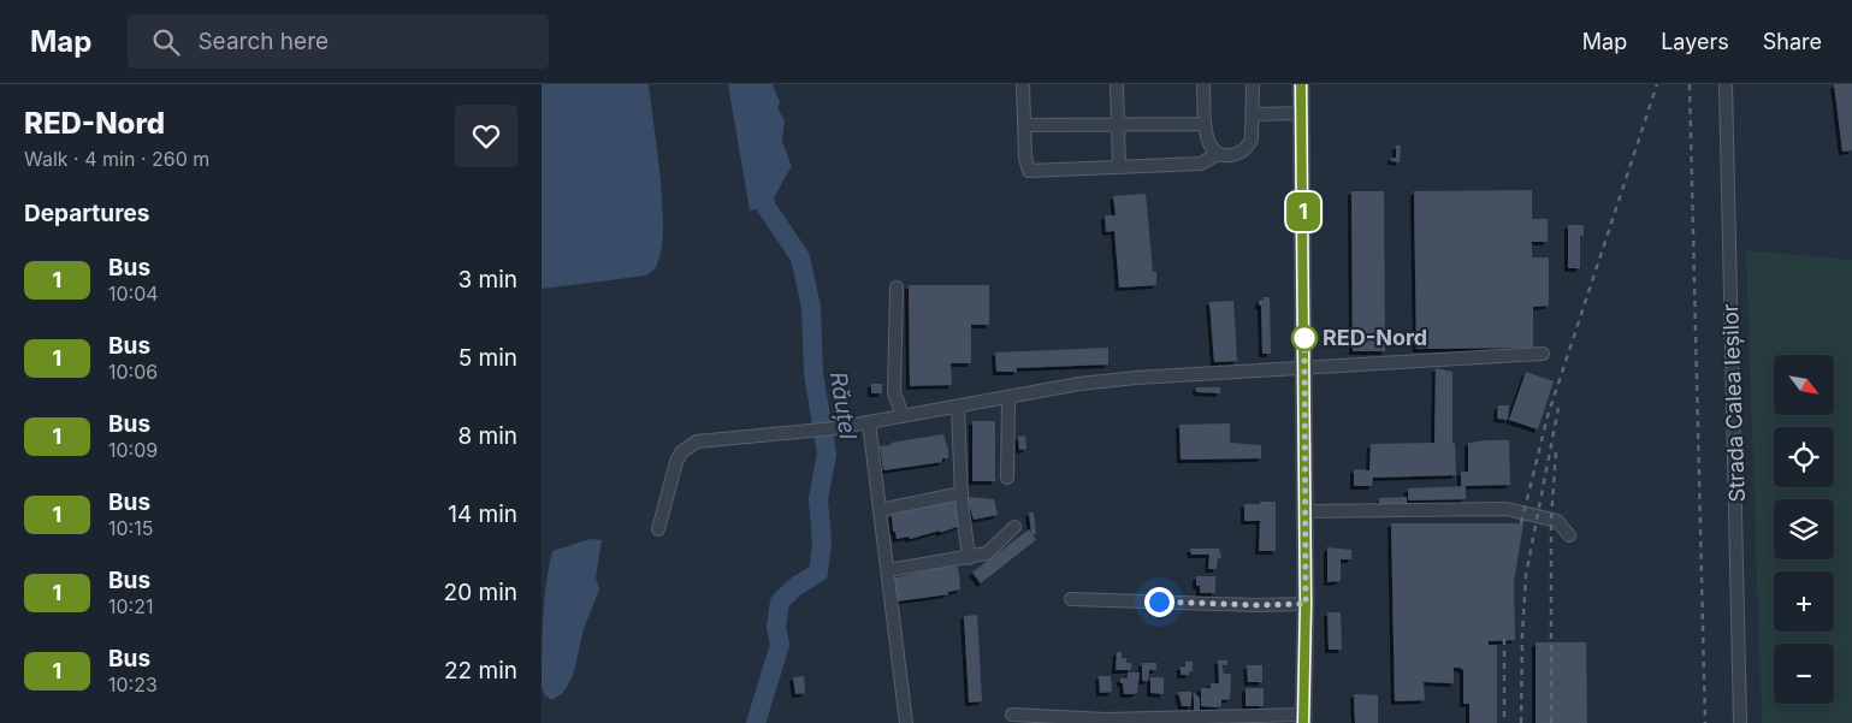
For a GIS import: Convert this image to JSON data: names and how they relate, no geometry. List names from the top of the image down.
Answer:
{
  "streets": {
    "street": ["Strada Calea Ieșilor"]
  },
  "water": ["Răuțel"],
  "places": ["RED-Nord"],
  "lines": ["bus line 1"],
  "north": "bottom right",
  "page": {
    "header": "Map",
    "search": "Search here",
    "nav": ["Map", "Layers", "Share"],
    "heading": [
      ["RED-Nord", "Walk · 4 min · 260 m"],
      "Departures"
    ],
    "on_map": "1",
    "list": [
      {
        "mark": "1",
        "name": "Bus",
        "note": "10:04",
        "value": "3 min"
      },
      {
        "mark": "1",
        "name": "Bus",
        "note": "10:06",
        "value": "5 min"
      },
      {
        "mark": "1",
        "name": "Bus",
        "note": "10:09",
        "value": "8 min"
      },
      {
        "mark": "1",
        "name": "Bus",
        "note": "10:15",
        "value": "14 min"
      },
      {
        "mark": "1",
        "name": "Bus",
        "note": "10:21",
        "value": "20 min"
      },
      {
        "mark": "1",
        "name": "Bus",
        "note": "10:23",
        "value": "22 min"
      }
    ],
    "map_buttons": ["+", "−"]
  }
}
